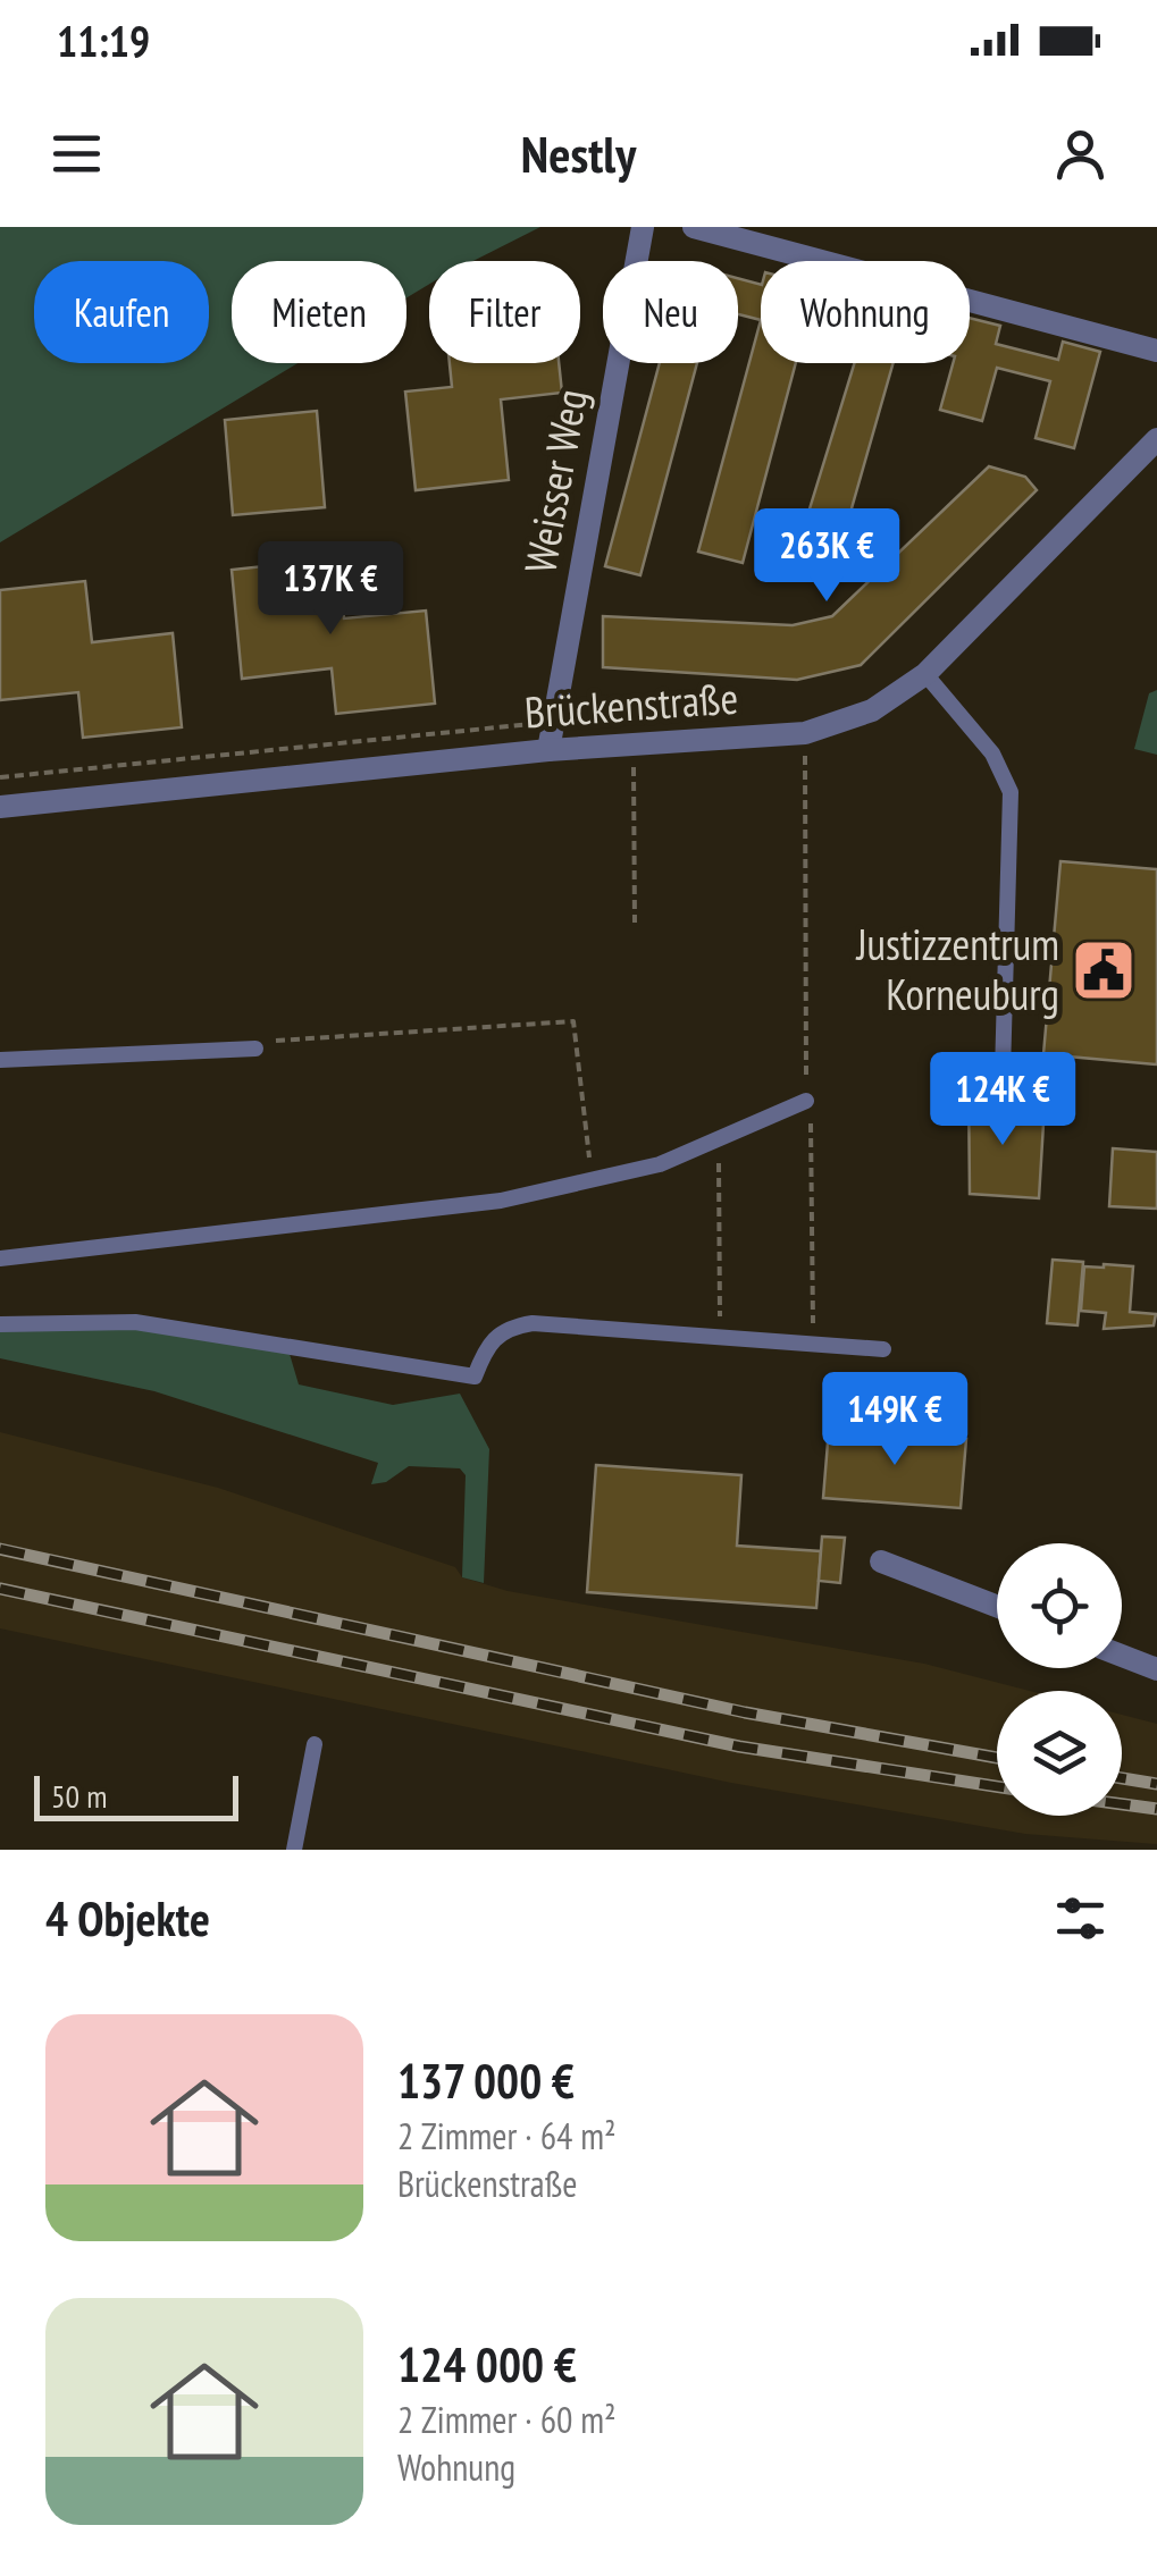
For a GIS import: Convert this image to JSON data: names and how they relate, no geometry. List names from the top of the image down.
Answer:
{
  "streets": {
    "street": ["Weisser Weg", "Brückenstraße"]
  },
  "crossings": [
    ["Weisser Weg", "Brückenstraße"]
  ],
  "places": {
    "public building": ["Justizzentrum Korneuburg"]
  },
  "scale_bar": "50 m",
  "page": {
    "status": "11:19",
    "header": "Nestly",
    "chip": [
      "Kaufen",
      "Mieten",
      "Filter",
      "Neu",
      "Wohnung"
    ],
    "price": [
      "263K €",
      "137K €",
      "124K €",
      "149K €"
    ],
    "scale": "50 m",
    "heading": "4 Objekte",
    "list": [
      {
        "name": "137 000 €",
        "note": "2 Zimmer · 64 m² · Brückenstraße"
      },
      {
        "name": "124 000 €",
        "note": "2 Zimmer · 60 m² · Wohnung"
      }
    ]
  }
}
